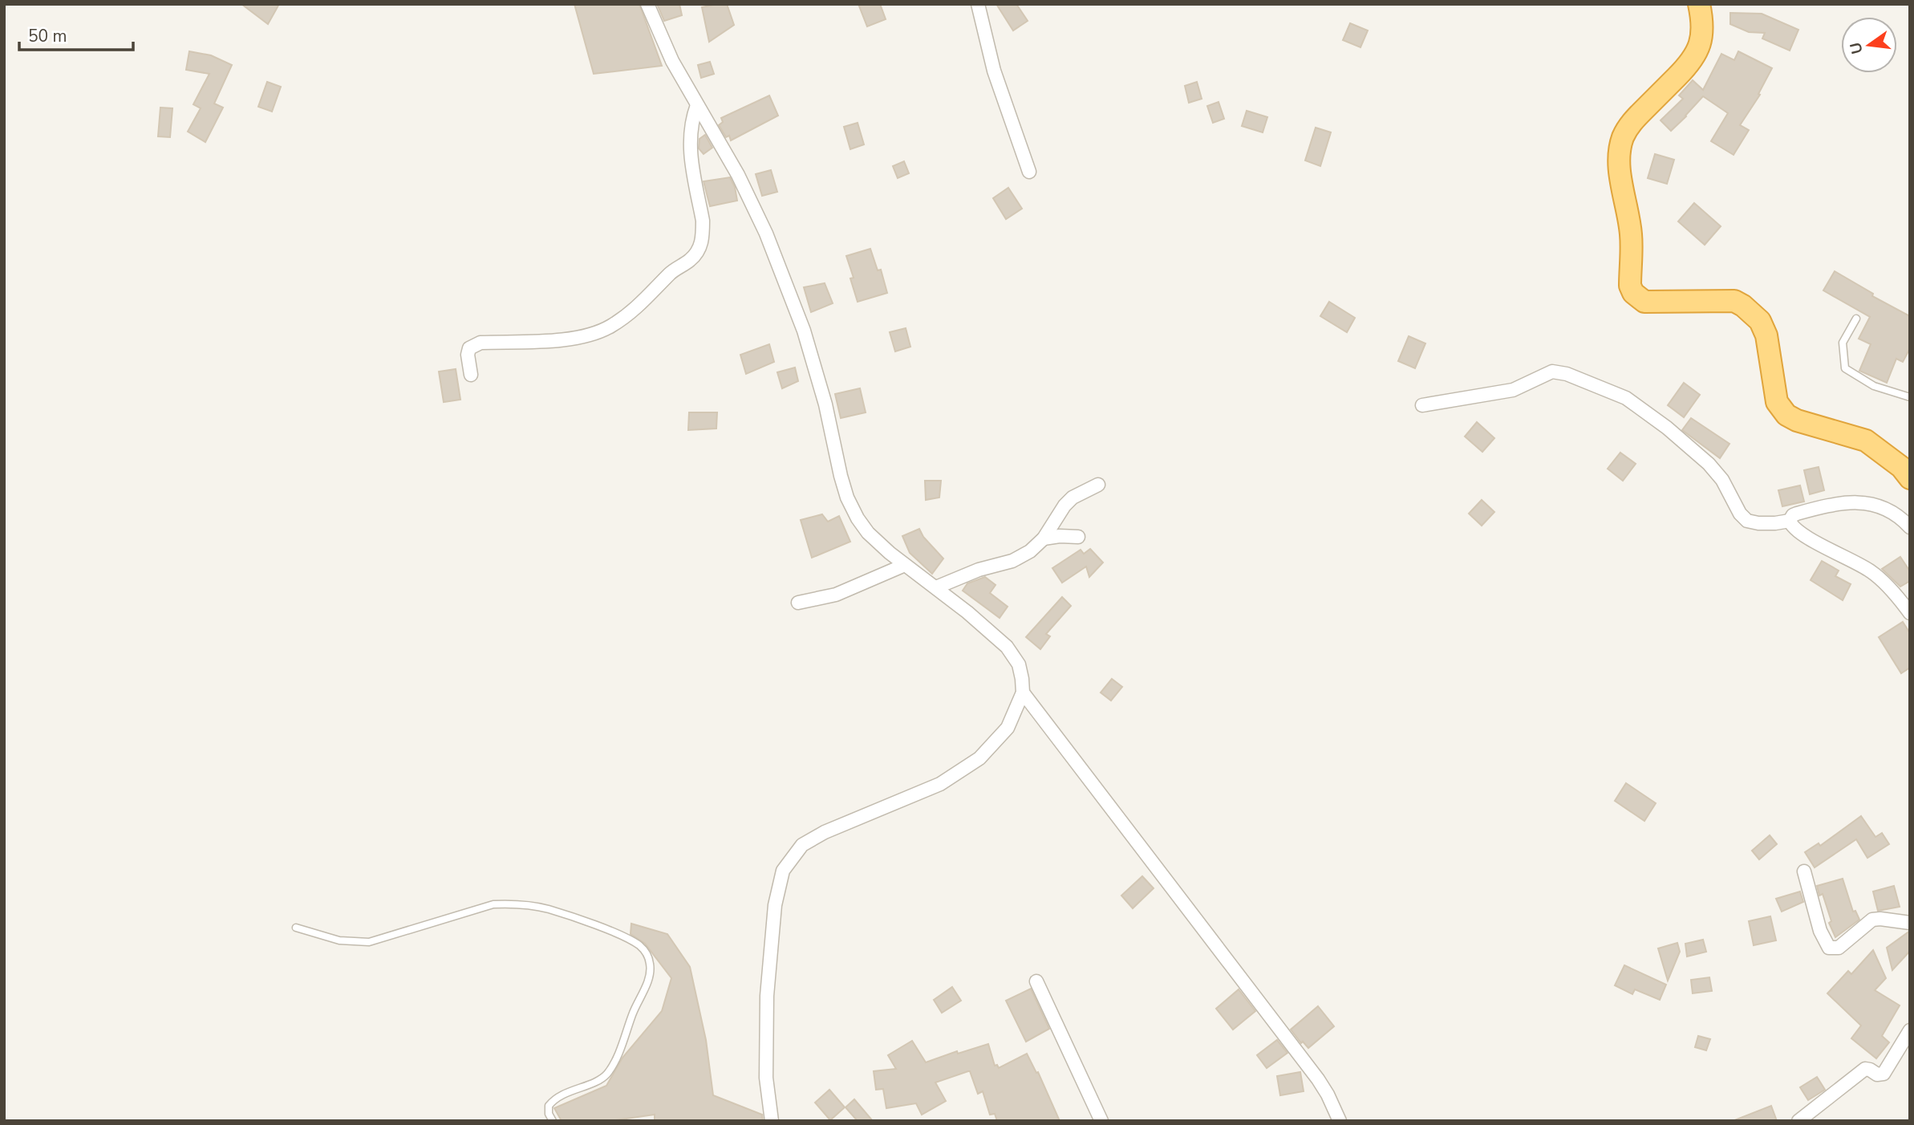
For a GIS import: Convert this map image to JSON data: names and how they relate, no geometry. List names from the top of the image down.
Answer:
{
  "scale_bar": "50 m",
  "north": "left"
}
